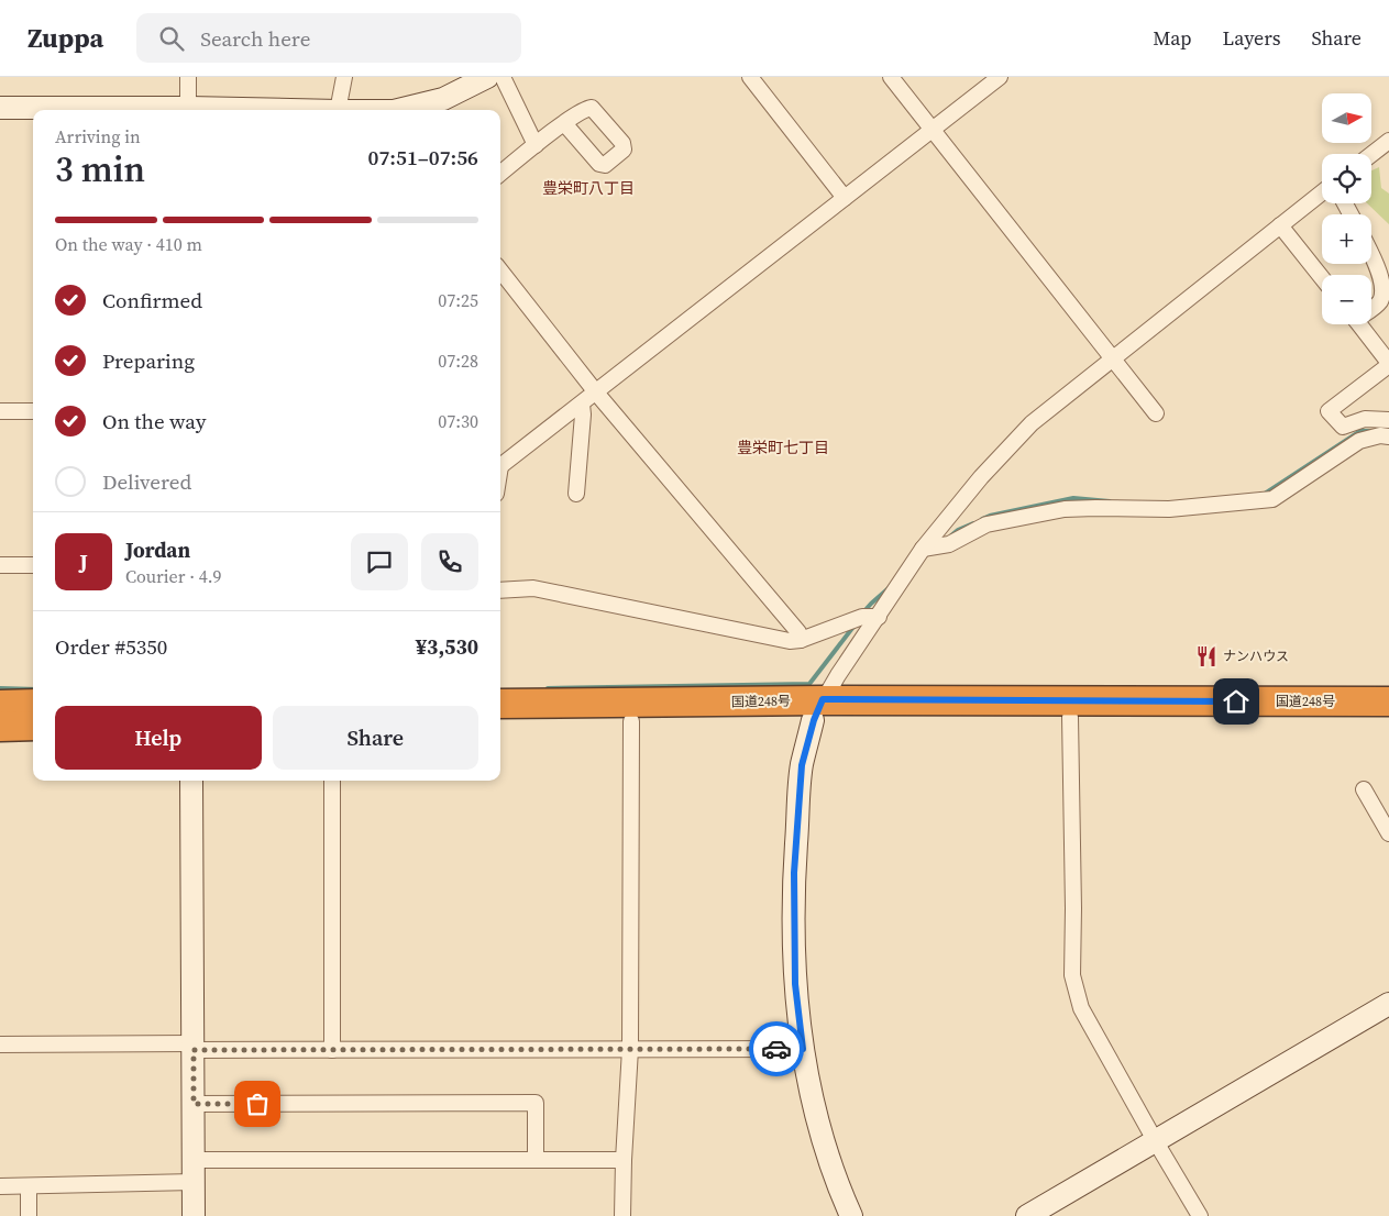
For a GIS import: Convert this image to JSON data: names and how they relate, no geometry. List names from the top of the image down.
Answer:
{
  "streets": {
    "highway": ["国道248号"]
  },
  "districts": ["豊栄町八丁目", "豊栄町七丁目"],
  "places": {
    "restaurant": ["ナンハウス"]
  },
  "north": "right",
  "page": {
    "header": "Zuppa",
    "search": "Search here",
    "nav": ["Map", "Layers", "Share"],
    "map_buttons": ["+", "−"],
    "heading": ["3 min", "Arriving in", "07:51–07:56"],
    "panel": [
      "Jordan",
      "Courier · 4.9",
      "Order #5350",
      "¥3,530"
    ],
    "bar": "On the way · 410 m",
    "list": [
      ["Confirmed", "07:25"],
      ["Preparing", "07:28"],
      ["On the way", "07:30"],
      "Delivered"
    ],
    "round": "J",
    "buttons": ["Help", "Share"]
  }
}
